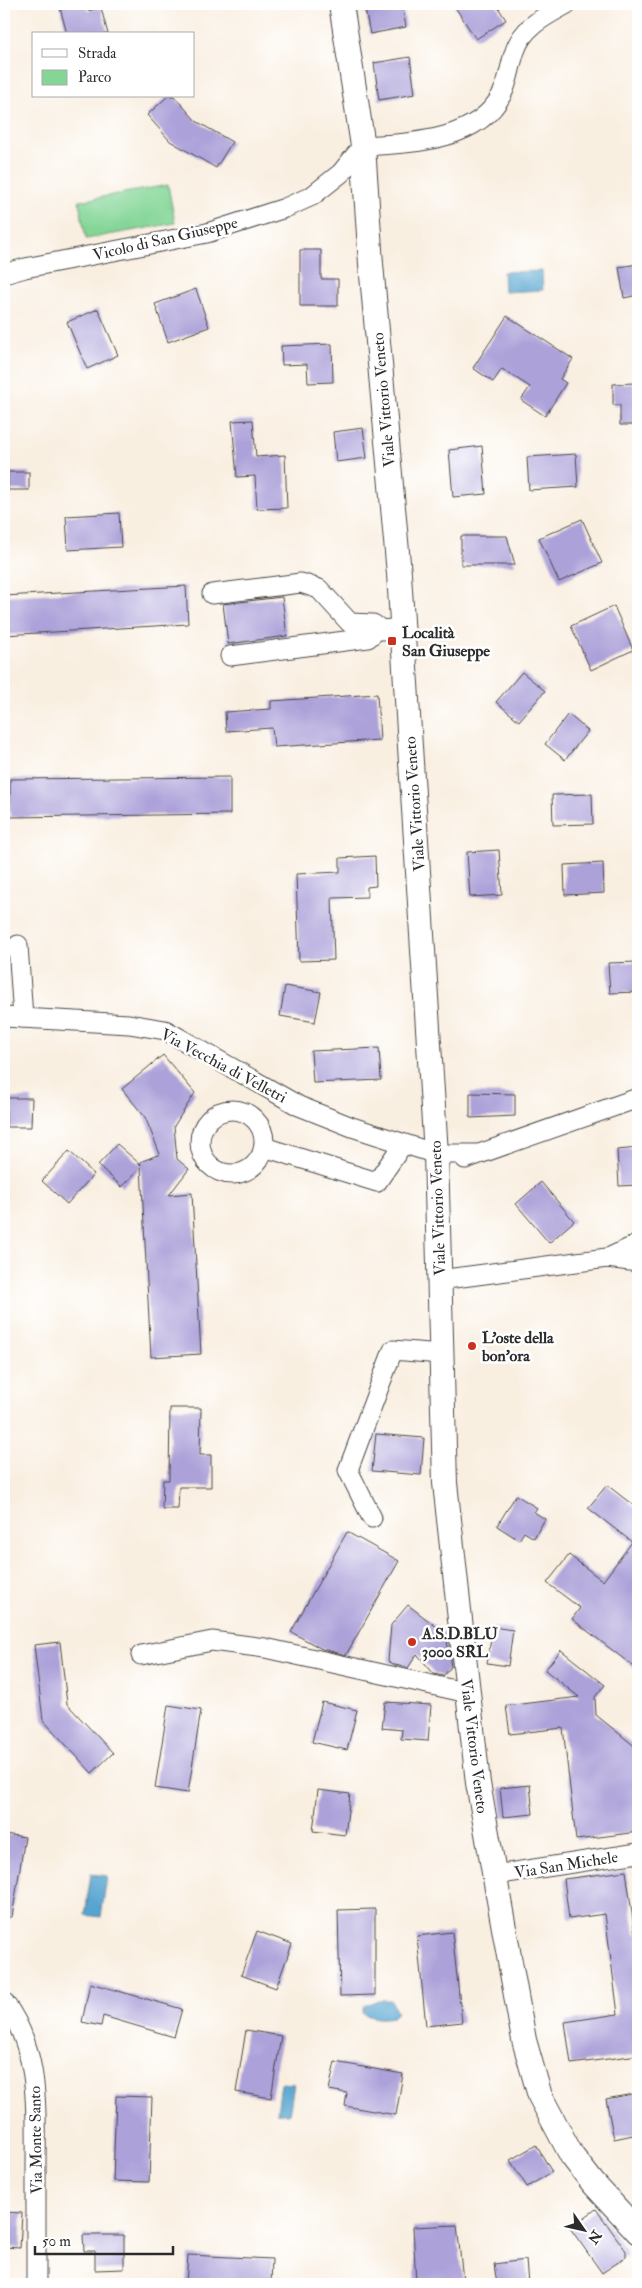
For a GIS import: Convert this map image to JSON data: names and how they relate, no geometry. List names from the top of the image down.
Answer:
{
  "streets": {
    "main road": ["Viale Vittorio Veneto"],
    "street": [
      "Vicolo di San Giuseppe",
      "Via Vecchia di Velletri",
      "Via San Michele",
      "Via Monte Santo"
    ]
  },
  "crossings": [
    ["Vicolo di San Giuseppe", "Viale Vittorio Veneto"],
    ["Viale Vittorio Veneto", "Via Vecchia di Velletri"],
    ["Viale Vittorio Veneto", "Via San Michele"]
  ],
  "places": {
    "transit": ["Località San Giuseppe"],
    "other": ["L’oste della bon’ora", "A.S.D.BLU 3000 SRL"]
  },
  "legend": ["Strada", "Parco"],
  "scale_bar": "50 m",
  "north": "bottom right"
}
